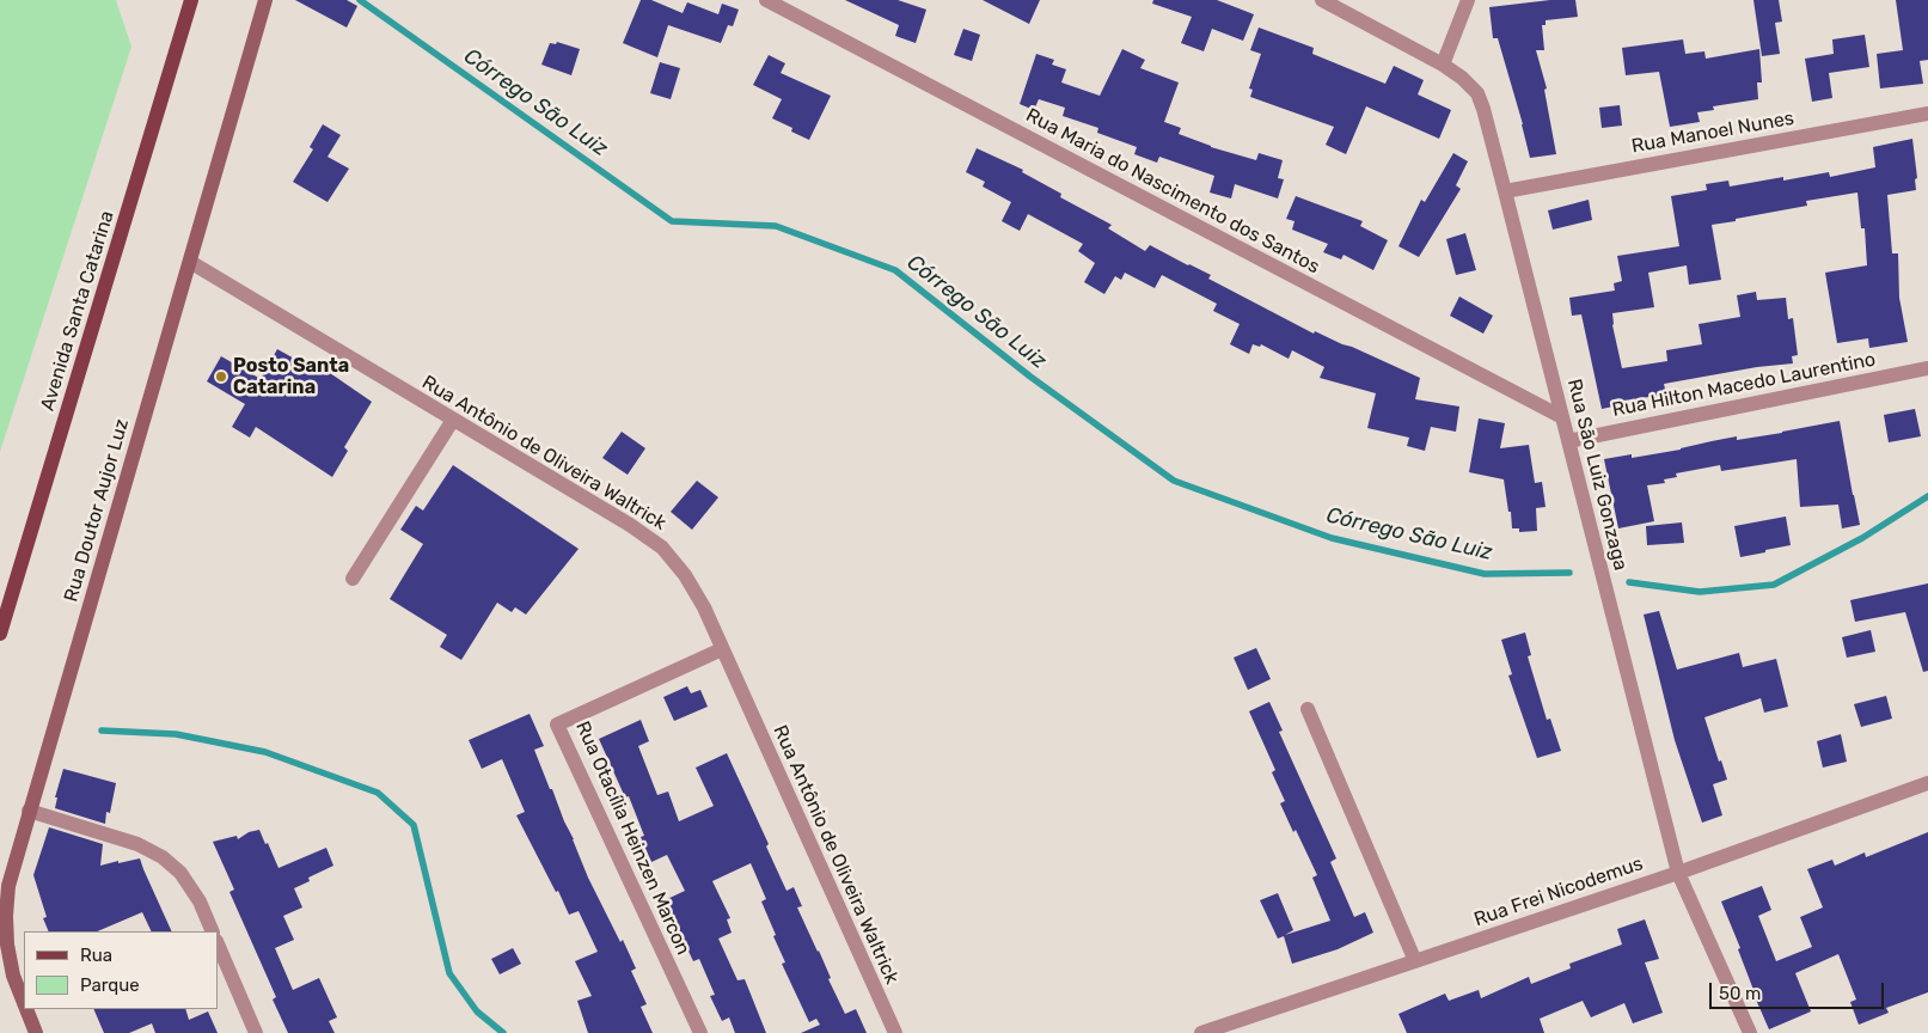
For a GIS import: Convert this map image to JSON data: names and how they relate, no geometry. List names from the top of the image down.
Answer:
{
  "streets": {
    "main road": ["Avenida Santa Catarina"],
    "street": [
      "Rua Manoel Nunes",
      "Rua Maria do Nascimento dos Santos",
      "Rua Hilton Macedo Laurentino",
      "Rua Antônio de Oliveira Waltrick",
      "Rua São Luiz Gonzaga",
      "Rua Doutor Aujor Luz",
      "Rua Otacília Heinzen Marcon",
      "Rua Frei Nicodemus"
    ]
  },
  "crossings": [
    ["Rua Manoel Nunes", "Rua São Luiz Gonzaga"],
    ["Rua Maria do Nascimento dos Santos", "Rua São Luiz Gonzaga"],
    ["Rua Hilton Macedo Laurentino", "Rua São Luiz Gonzaga"],
    ["Rua Antônio de Oliveira Waltrick", "Rua Doutor Aujor Luz"],
    ["Rua Antônio de Oliveira Waltrick", "Rua Otacília Heinzen Marcon"],
    ["Rua São Luiz Gonzaga", "Rua Frei Nicodemus"]
  ],
  "water": ["Córrego São Luiz"],
  "places": ["Posto Santa Catarina"],
  "legend": ["Rua", "Parque"],
  "scale_bar": "50 m"
}
